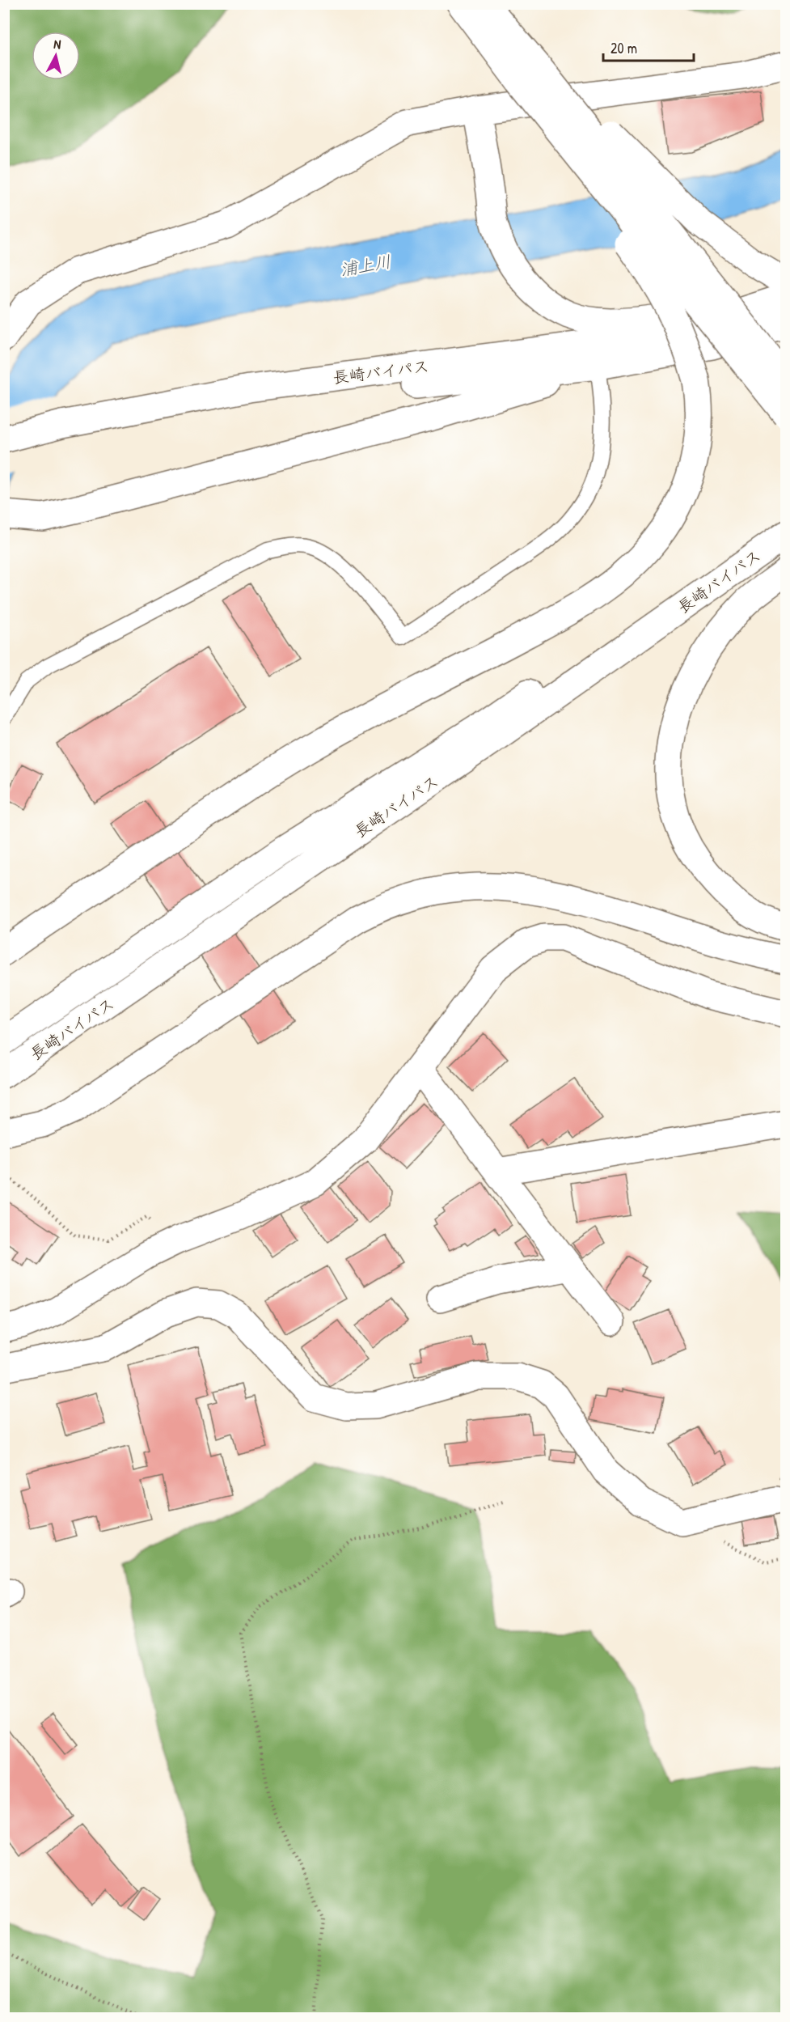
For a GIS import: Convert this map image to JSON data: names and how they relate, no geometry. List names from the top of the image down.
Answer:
{
  "streets": {
    "main road": ["長崎バイパス"]
  },
  "water": ["浦上川"],
  "scale_bar": "20 m",
  "north": "top"
}
